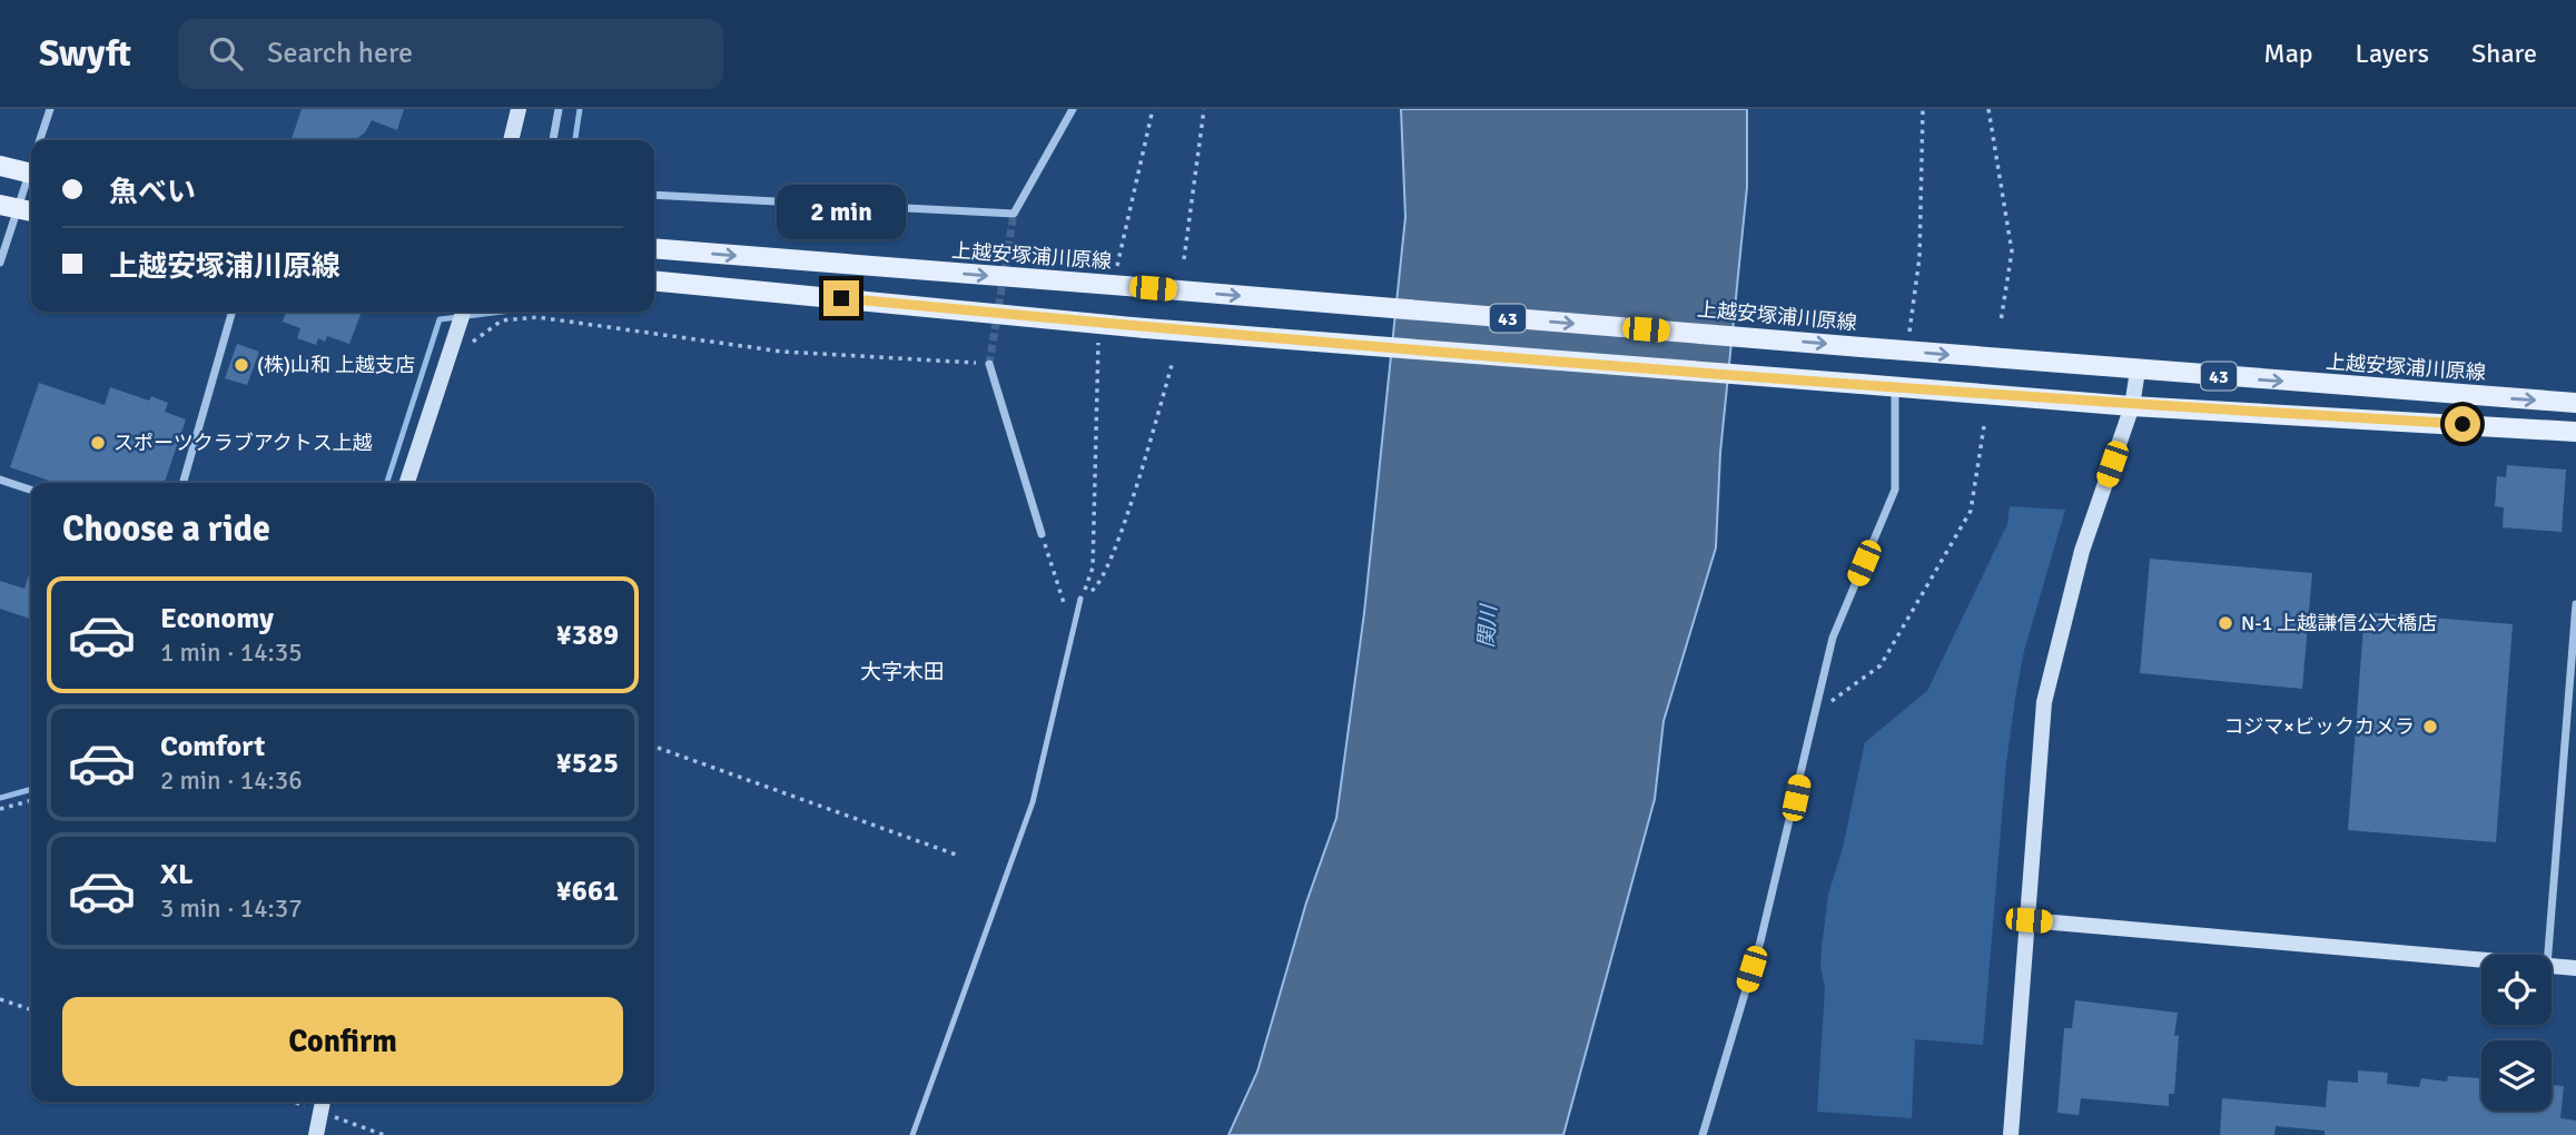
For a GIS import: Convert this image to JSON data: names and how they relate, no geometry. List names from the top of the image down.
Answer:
{
  "streets": {
    "main road": ["上越安塚浦川原線", "43"]
  },
  "districts": ["大字木田"],
  "water": ["関川"],
  "places": [
    "(株)山和 上越支店",
    "スポーツクラブアクトス上越",
    "N-1 上越謙信公大橋店",
    "コジマ×ビックカメラ"
  ],
  "page": {
    "header": "Swyft",
    "search": "Search here",
    "nav": ["Map", "Layers", "Share"],
    "banner": ["魚べい", "上越安塚浦川原線"],
    "bubble": "2 min",
    "heading": "Choose a ride",
    "list": [
      {
        "name": "Economy",
        "note": "1 min · 14:35",
        "value": "¥389"
      },
      {
        "name": "Comfort",
        "note": "2 min · 14:36",
        "value": "¥525"
      },
      {
        "name": "XL",
        "note": "3 min · 14:37",
        "value": "¥661"
      }
    ],
    "buttons": "Confirm"
  }
}
